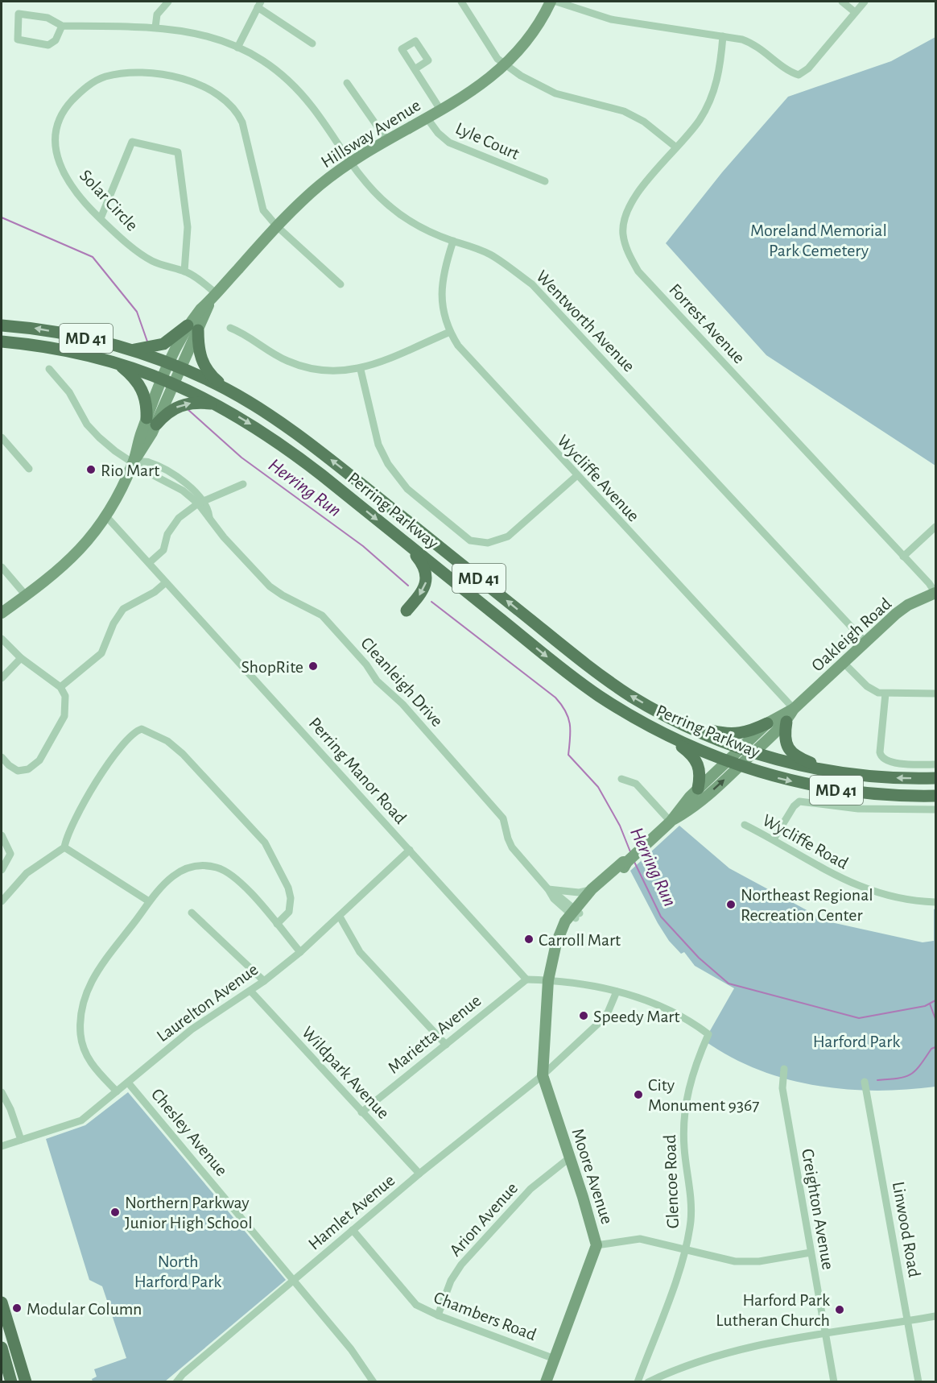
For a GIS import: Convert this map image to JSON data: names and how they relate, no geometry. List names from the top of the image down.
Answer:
{
  "streets": {
    "main road": ["MD 41", "Perring Parkway"],
    "street": [
      "Hillsway Avenue",
      "Lyle Court",
      "Solar Circle",
      "Wentworth Avenue",
      "Forrest Avenue",
      "Wycliffe Avenue",
      "Oakleigh Road",
      "Cleanleigh Drive",
      "Perring Manor Road",
      "Wycliffe Road",
      "Laurelton Avenue",
      "Marietta Avenue",
      "Wildpark Avenue",
      "Chesley Avenue",
      "Moore Avenue",
      "Glencoe Road",
      "Creighton Avenue",
      "Hamlet Avenue",
      "Arion Avenue",
      "Linwood Road",
      "Chambers Road"
    ]
  },
  "crossings": [
    ["Hillsway Avenue", "Lyle Court"],
    ["Hillsway Avenue", "Solar Circle"],
    ["Hillsway Avenue", "Wentworth Avenue"],
    ["Hillsway Avenue", "Perring Parkway"],
    ["Hillsway Avenue", "Cleanleigh Drive"],
    ["Hillsway Avenue", "Perring Manor Road"],
    ["Wentworth Avenue", "Wycliffe Avenue"],
    ["Wentworth Avenue", "Oakleigh Road"],
    ["Forrest Avenue", "Oakleigh Road"],
    ["Wycliffe Avenue", "Oakleigh Road"],
    ["Perring Parkway", "Oakleigh Road"],
    ["Oakleigh Road", "Cleanleigh Drive"],
    ["Oakleigh Road", "Moore Avenue"],
    ["Perring Manor Road", "Laurelton Avenue"],
    ["Perring Manor Road", "Marietta Avenue"],
    ["Laurelton Avenue", "Wildpark Avenue"],
    ["Laurelton Avenue", "Chesley Avenue"],
    ["Marietta Avenue", "Wildpark Avenue"],
    ["Wildpark Avenue", "Hamlet Avenue"],
    ["Chesley Avenue", "Hamlet Avenue"],
    ["Moore Avenue", "Hamlet Avenue"],
    ["Moore Avenue", "Arion Avenue"],
    ["Moore Avenue", "Chambers Road"],
    ["Glencoe Road", "Hamlet Avenue"],
    ["Hamlet Avenue", "Chambers Road"],
    ["Arion Avenue", "Chambers Road"]
  ],
  "water": ["Herring Run"],
  "parks": ["Moreland Memorial Park Cemetery", "Harford Park", "North Harford Park"],
  "places": [
    "Rio Mart",
    "ShopRite",
    "Northeast Regional Recreation Center",
    "Carroll Mart",
    "Speedy Mart",
    "City Monument 9367",
    "Northern Parkway Junior High School",
    "Modular Column",
    "Harford Park Lutheran Church"
  ]
}
